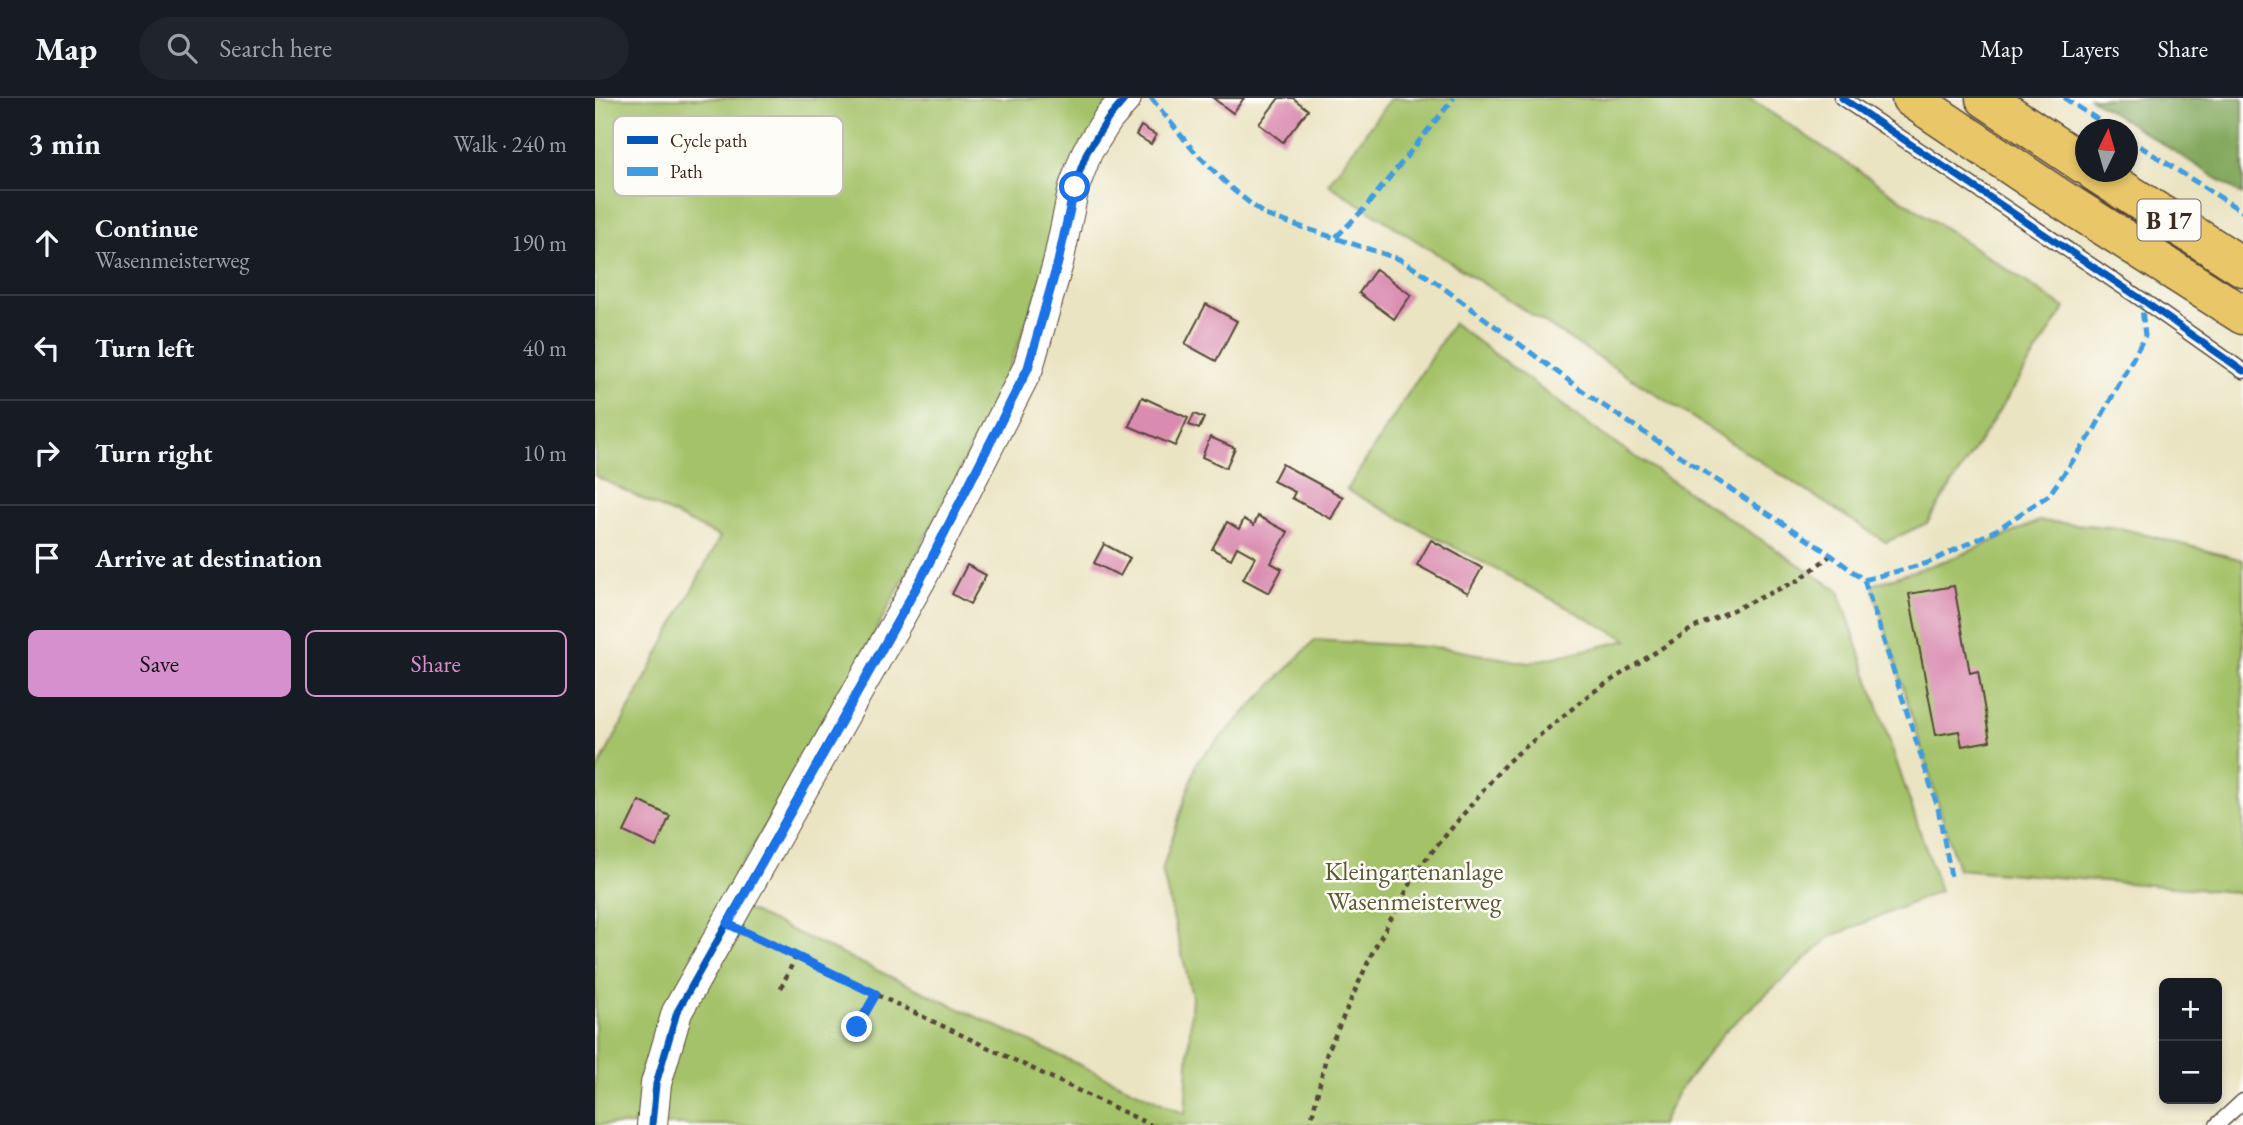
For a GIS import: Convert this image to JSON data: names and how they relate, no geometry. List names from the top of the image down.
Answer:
{
  "streets": {
    "highway": ["B 17"]
  },
  "parks": ["Kleingartenanlage Wasenmeisterweg"],
  "legend": ["Cycle path", "Path"],
  "north": "top",
  "page": {
    "header": "Map",
    "search": "Search here",
    "nav": ["Map", "Layers", "Share"],
    "heading": ["3 min", "Walk · 240 m"],
    "list": [
      ["Continue", "Wasenmeisterweg", "190 m"],
      ["Turn left", "40 m"],
      ["Turn right", "10 m"],
      "Arrive at destination"
    ],
    "buttons": ["Save", "Share"],
    "map_buttons": ["+", "−"]
  }
}
